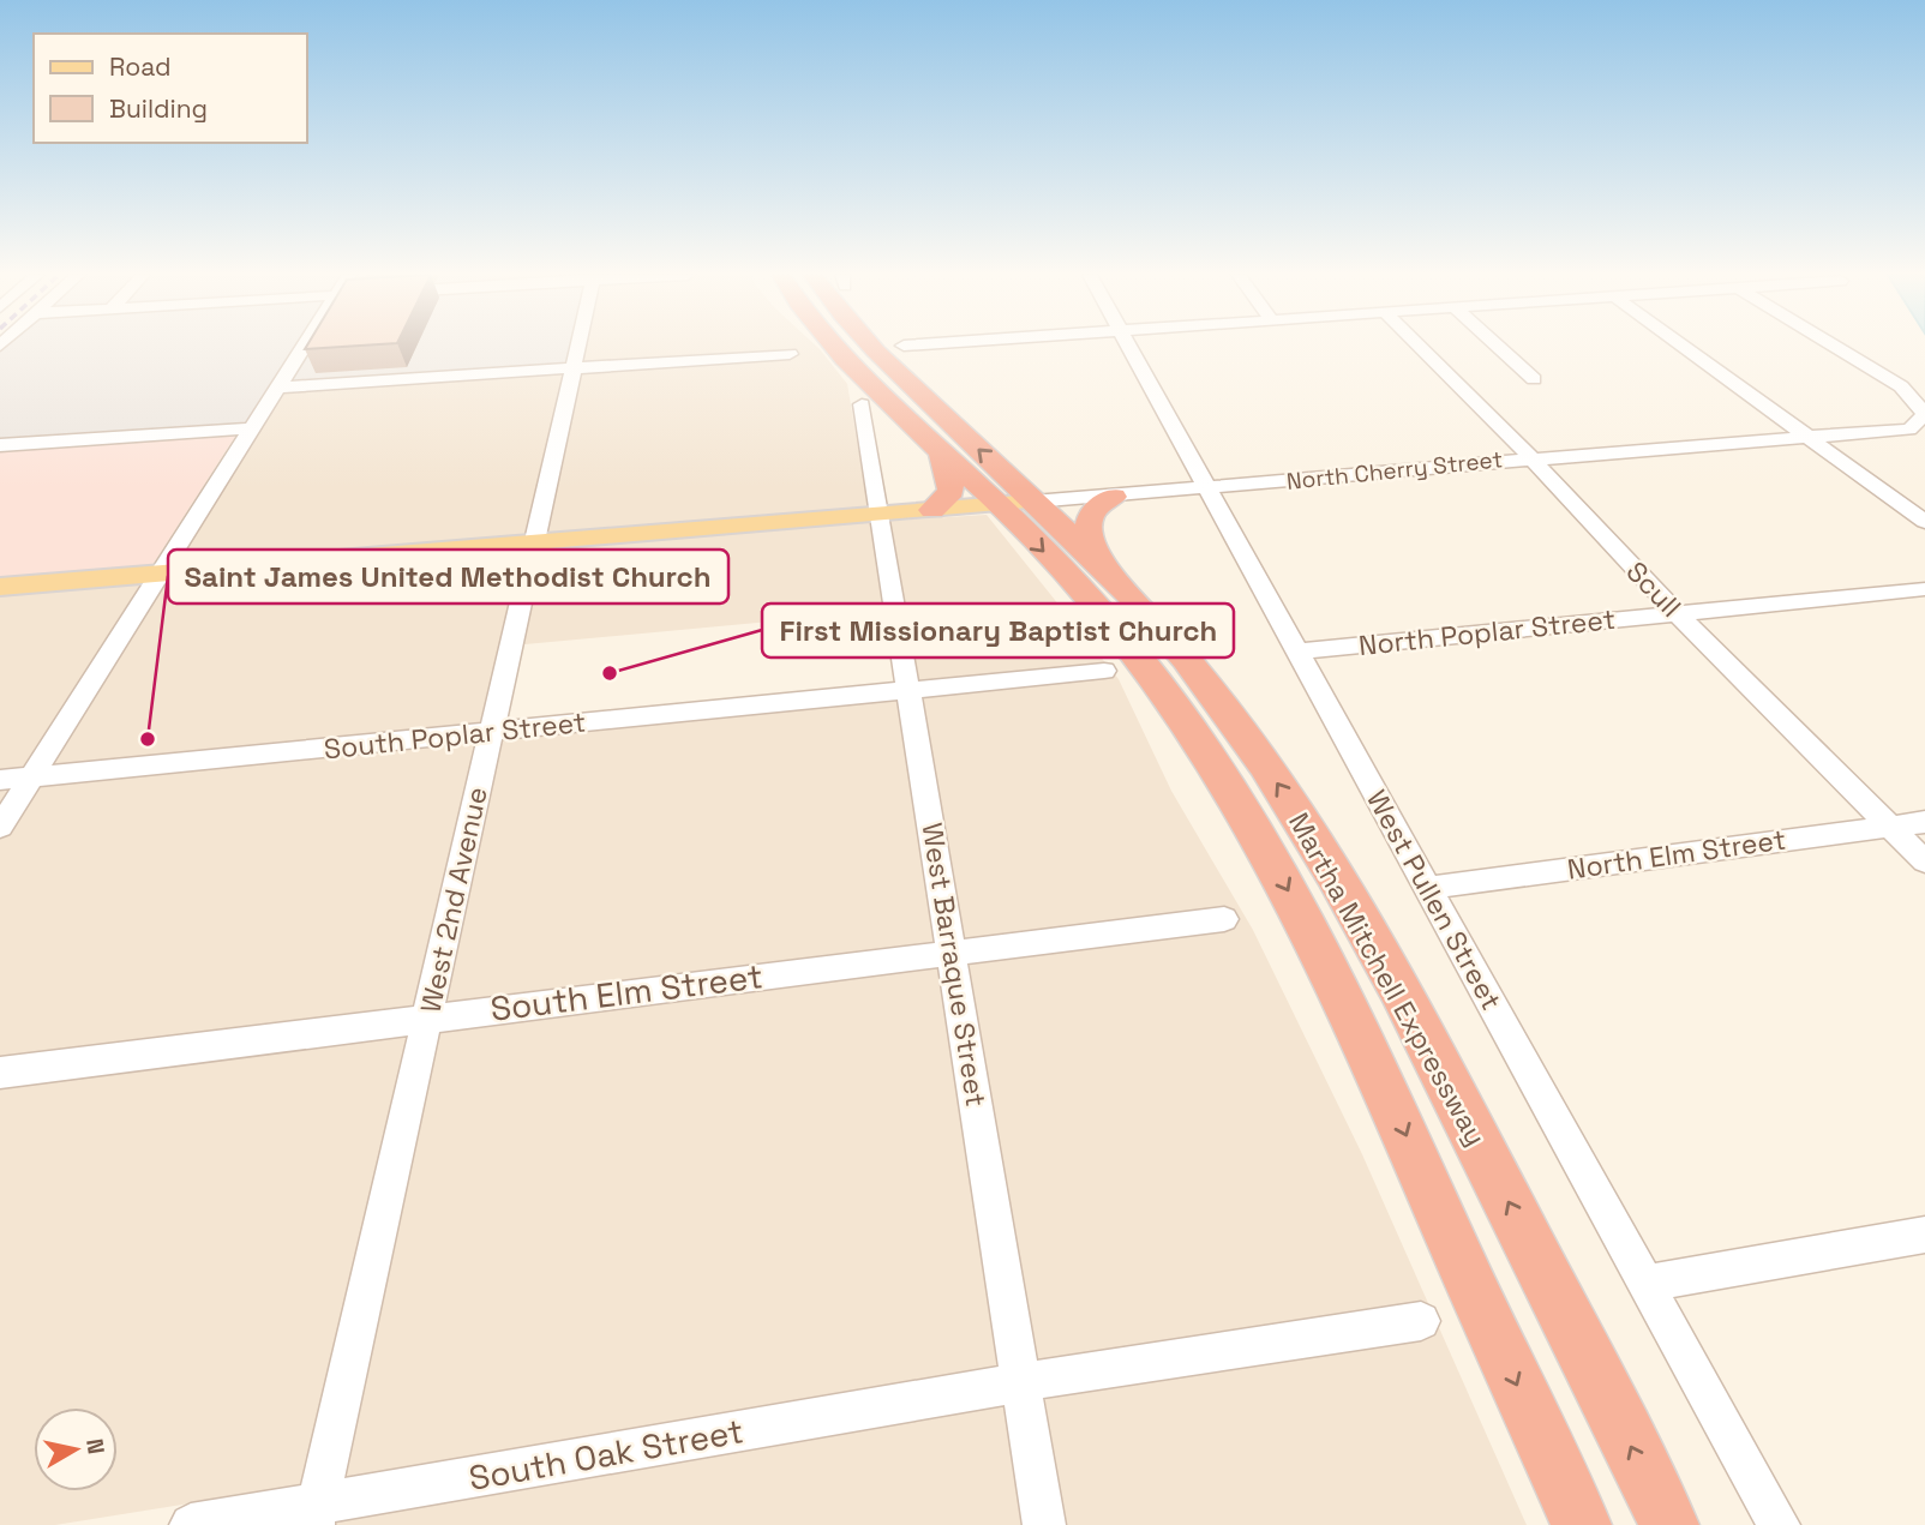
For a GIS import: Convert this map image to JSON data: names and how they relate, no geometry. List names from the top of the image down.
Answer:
{
  "streets": {
    "highway": ["Martha Mitchell Expressway"],
    "main road": ["North Cherry Street"],
    "street": [
      "Scull",
      "North Poplar Street",
      "South Poplar Street",
      "North Elm Street",
      "West 2nd Avenue",
      "West Pullen Street",
      "West Barraque Street",
      "South Elm Street",
      "South Oak Street"
    ]
  },
  "crossings": [
    ["North Cherry Street", "Scull"],
    ["North Cherry Street", "West 2nd Avenue"],
    ["North Cherry Street", "West Pullen Street"],
    ["North Cherry Street", "West Barraque Street"],
    ["North Cherry Street", "Martha Mitchell Expressway"],
    ["Scull", "North Poplar Street"],
    ["Scull", "North Elm Street"],
    ["North Poplar Street", "West Pullen Street"],
    ["South Poplar Street", "West 2nd Avenue"],
    ["South Poplar Street", "West Barraque Street"],
    ["North Elm Street", "West Pullen Street"],
    ["West 2nd Avenue", "South Elm Street"],
    ["West 2nd Avenue", "South Oak Street"],
    ["West Barraque Street", "South Elm Street"],
    ["West Barraque Street", "South Oak Street"]
  ],
  "places": ["First Missionary Baptist Church", "Saint James United Methodist Church"],
  "legend": ["Road", "Building"],
  "north": "right"
}
